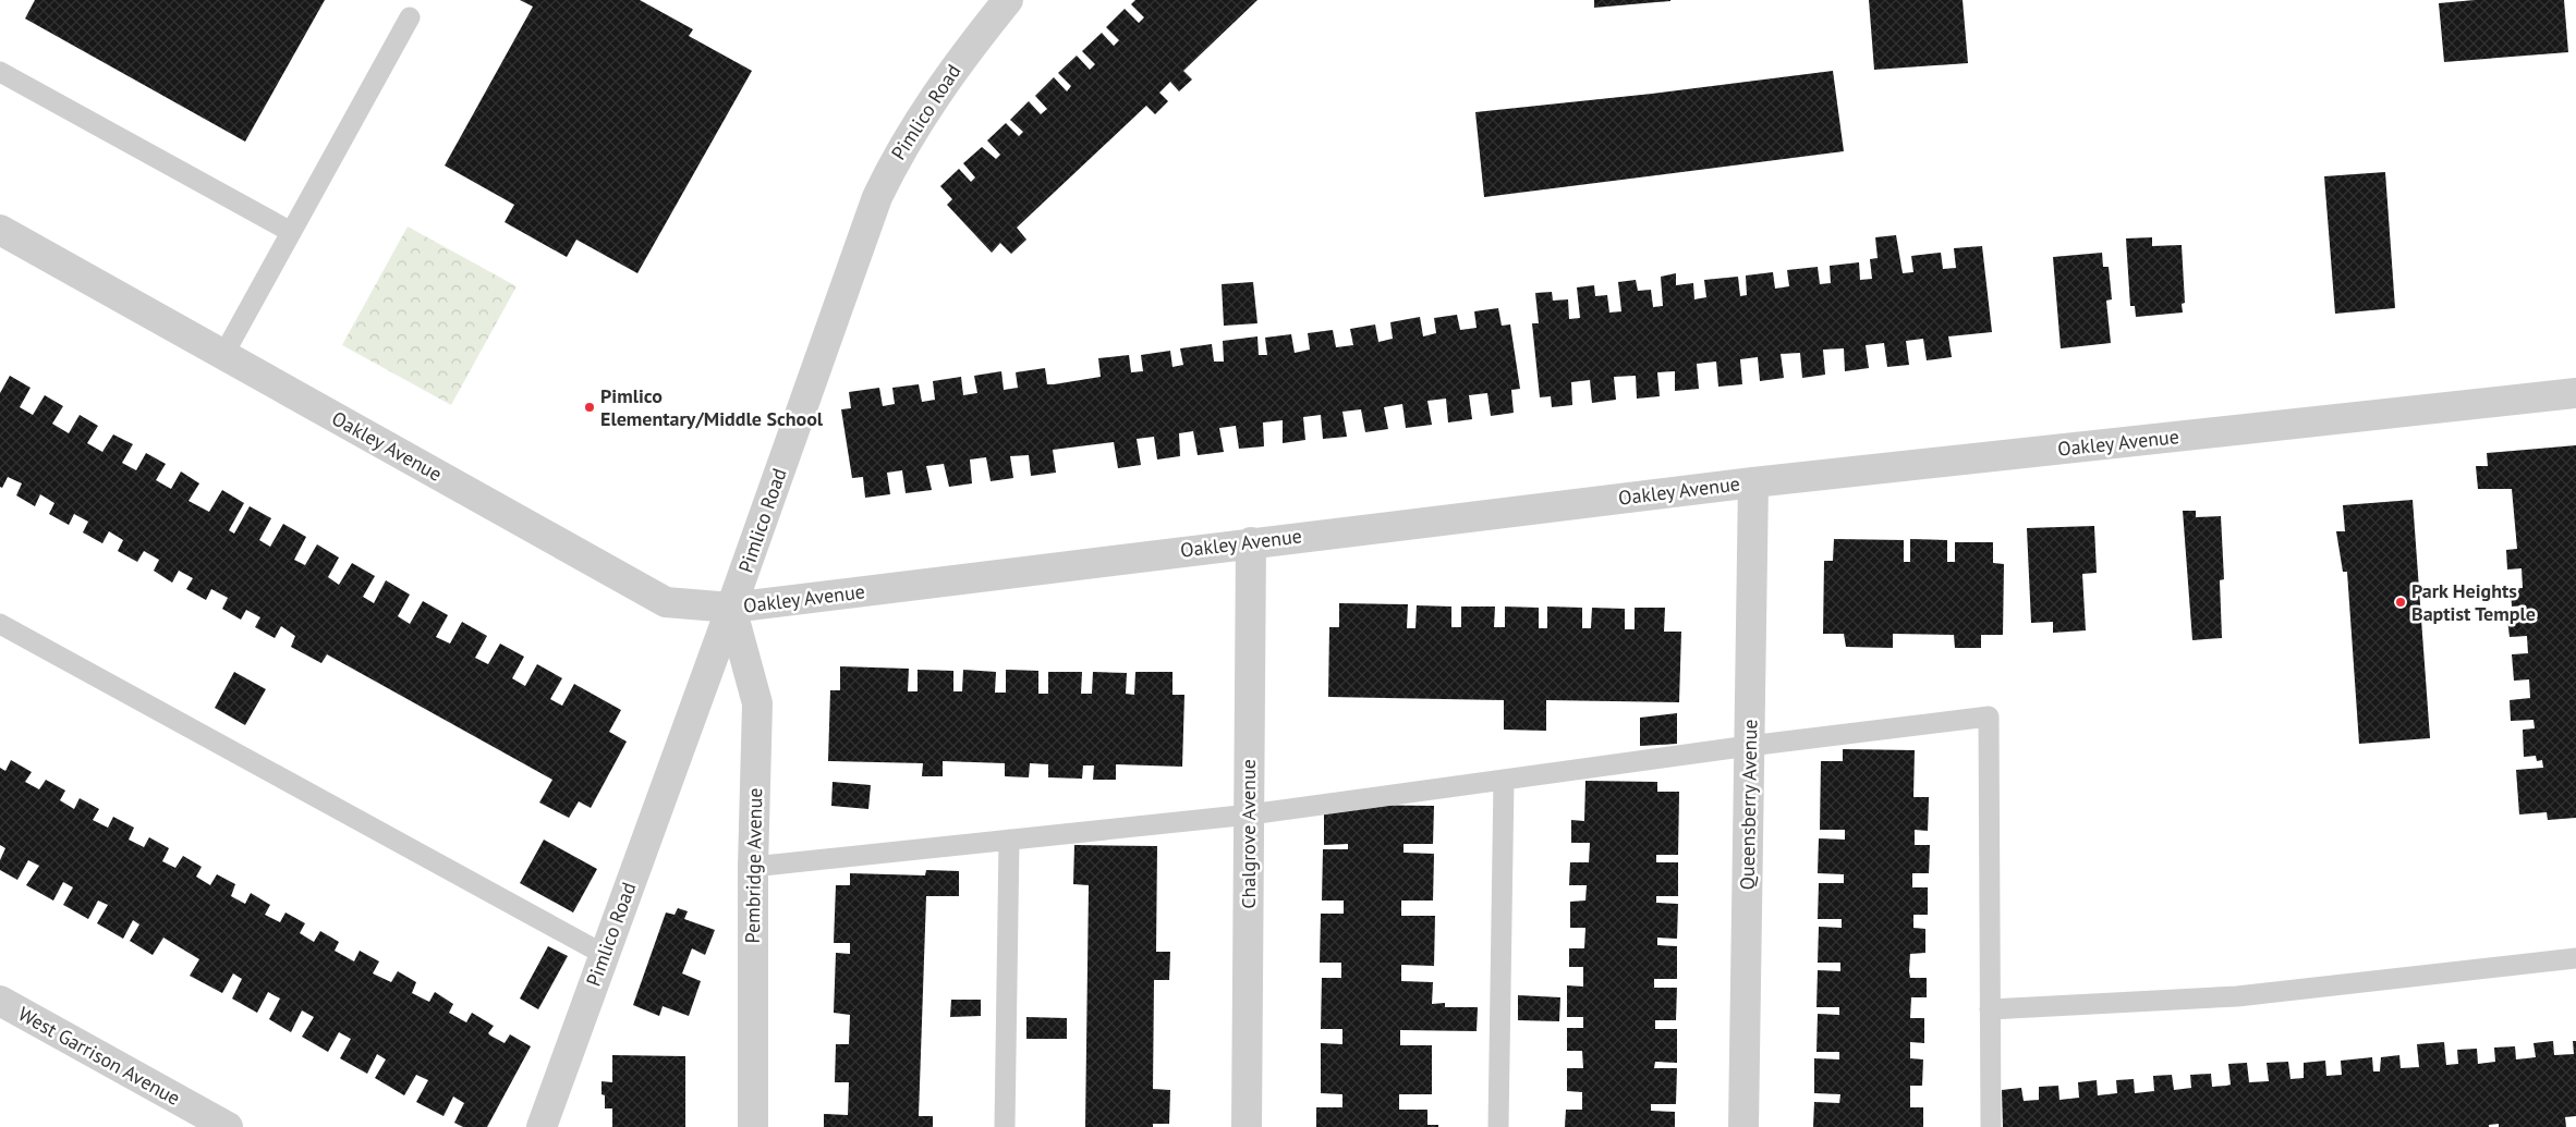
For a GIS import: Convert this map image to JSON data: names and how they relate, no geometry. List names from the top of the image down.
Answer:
{
  "streets": {
    "street": [
      "Pimlico Road",
      "Oakley Avenue",
      "Queensberry Avenue",
      "Chalgrove Avenue",
      "Pembridge Avenue",
      "West Garrison Avenue"
    ]
  },
  "crossings": [
    ["Pimlico Road", "Oakley Avenue"],
    ["Pimlico Road", "Pembridge Avenue"],
    ["Oakley Avenue", "Queensberry Avenue"],
    ["Oakley Avenue", "Chalgrove Avenue"],
    ["Oakley Avenue", "Pembridge Avenue"]
  ],
  "places": ["Pimlico Elementary/Middle School", "Park Heights Baptist Temple"]
}
